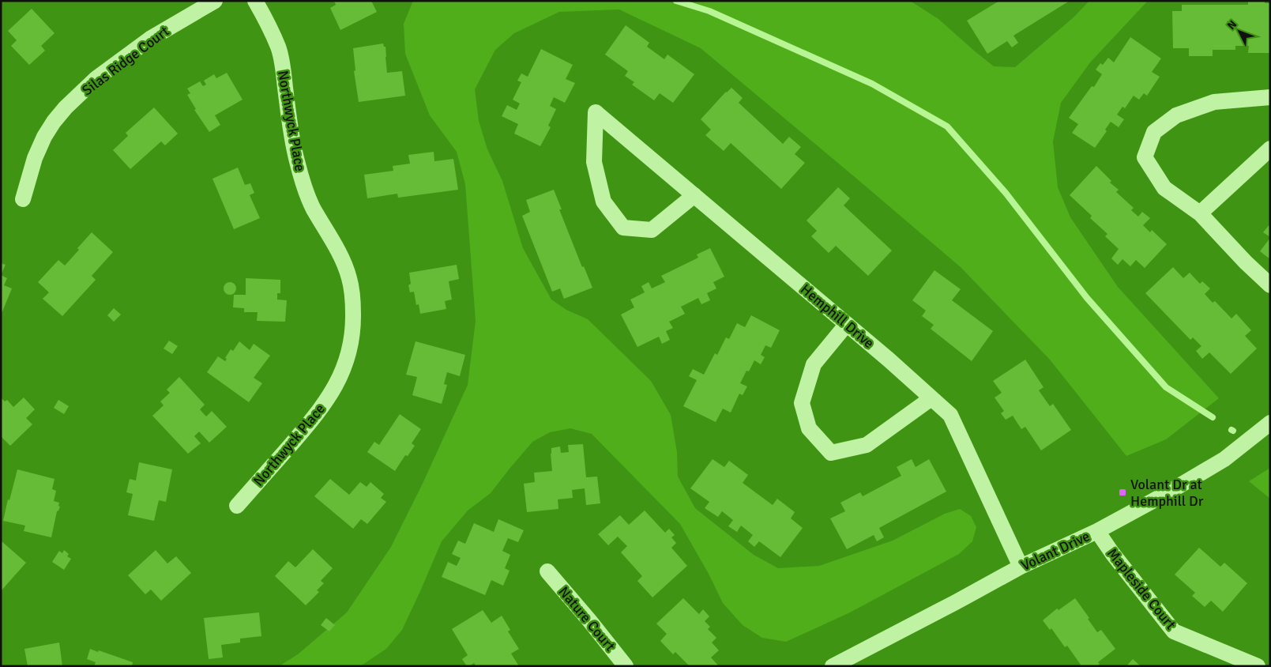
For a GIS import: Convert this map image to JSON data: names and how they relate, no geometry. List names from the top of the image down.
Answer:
{
  "streets": {
    "street": [
      "Silas Ridge Court",
      "Northwyck Place",
      "Hemphill Drive",
      "Volant Drive",
      "Mapleside Court",
      "Nature Court"
    ]
  },
  "crossings": [
    ["Hemphill Drive", "Volant Drive"],
    ["Volant Drive", "Mapleside Court"]
  ],
  "places": {
    "transit": ["Volant Dr at Hemphill Dr"]
  },
  "north": "top left"
}
